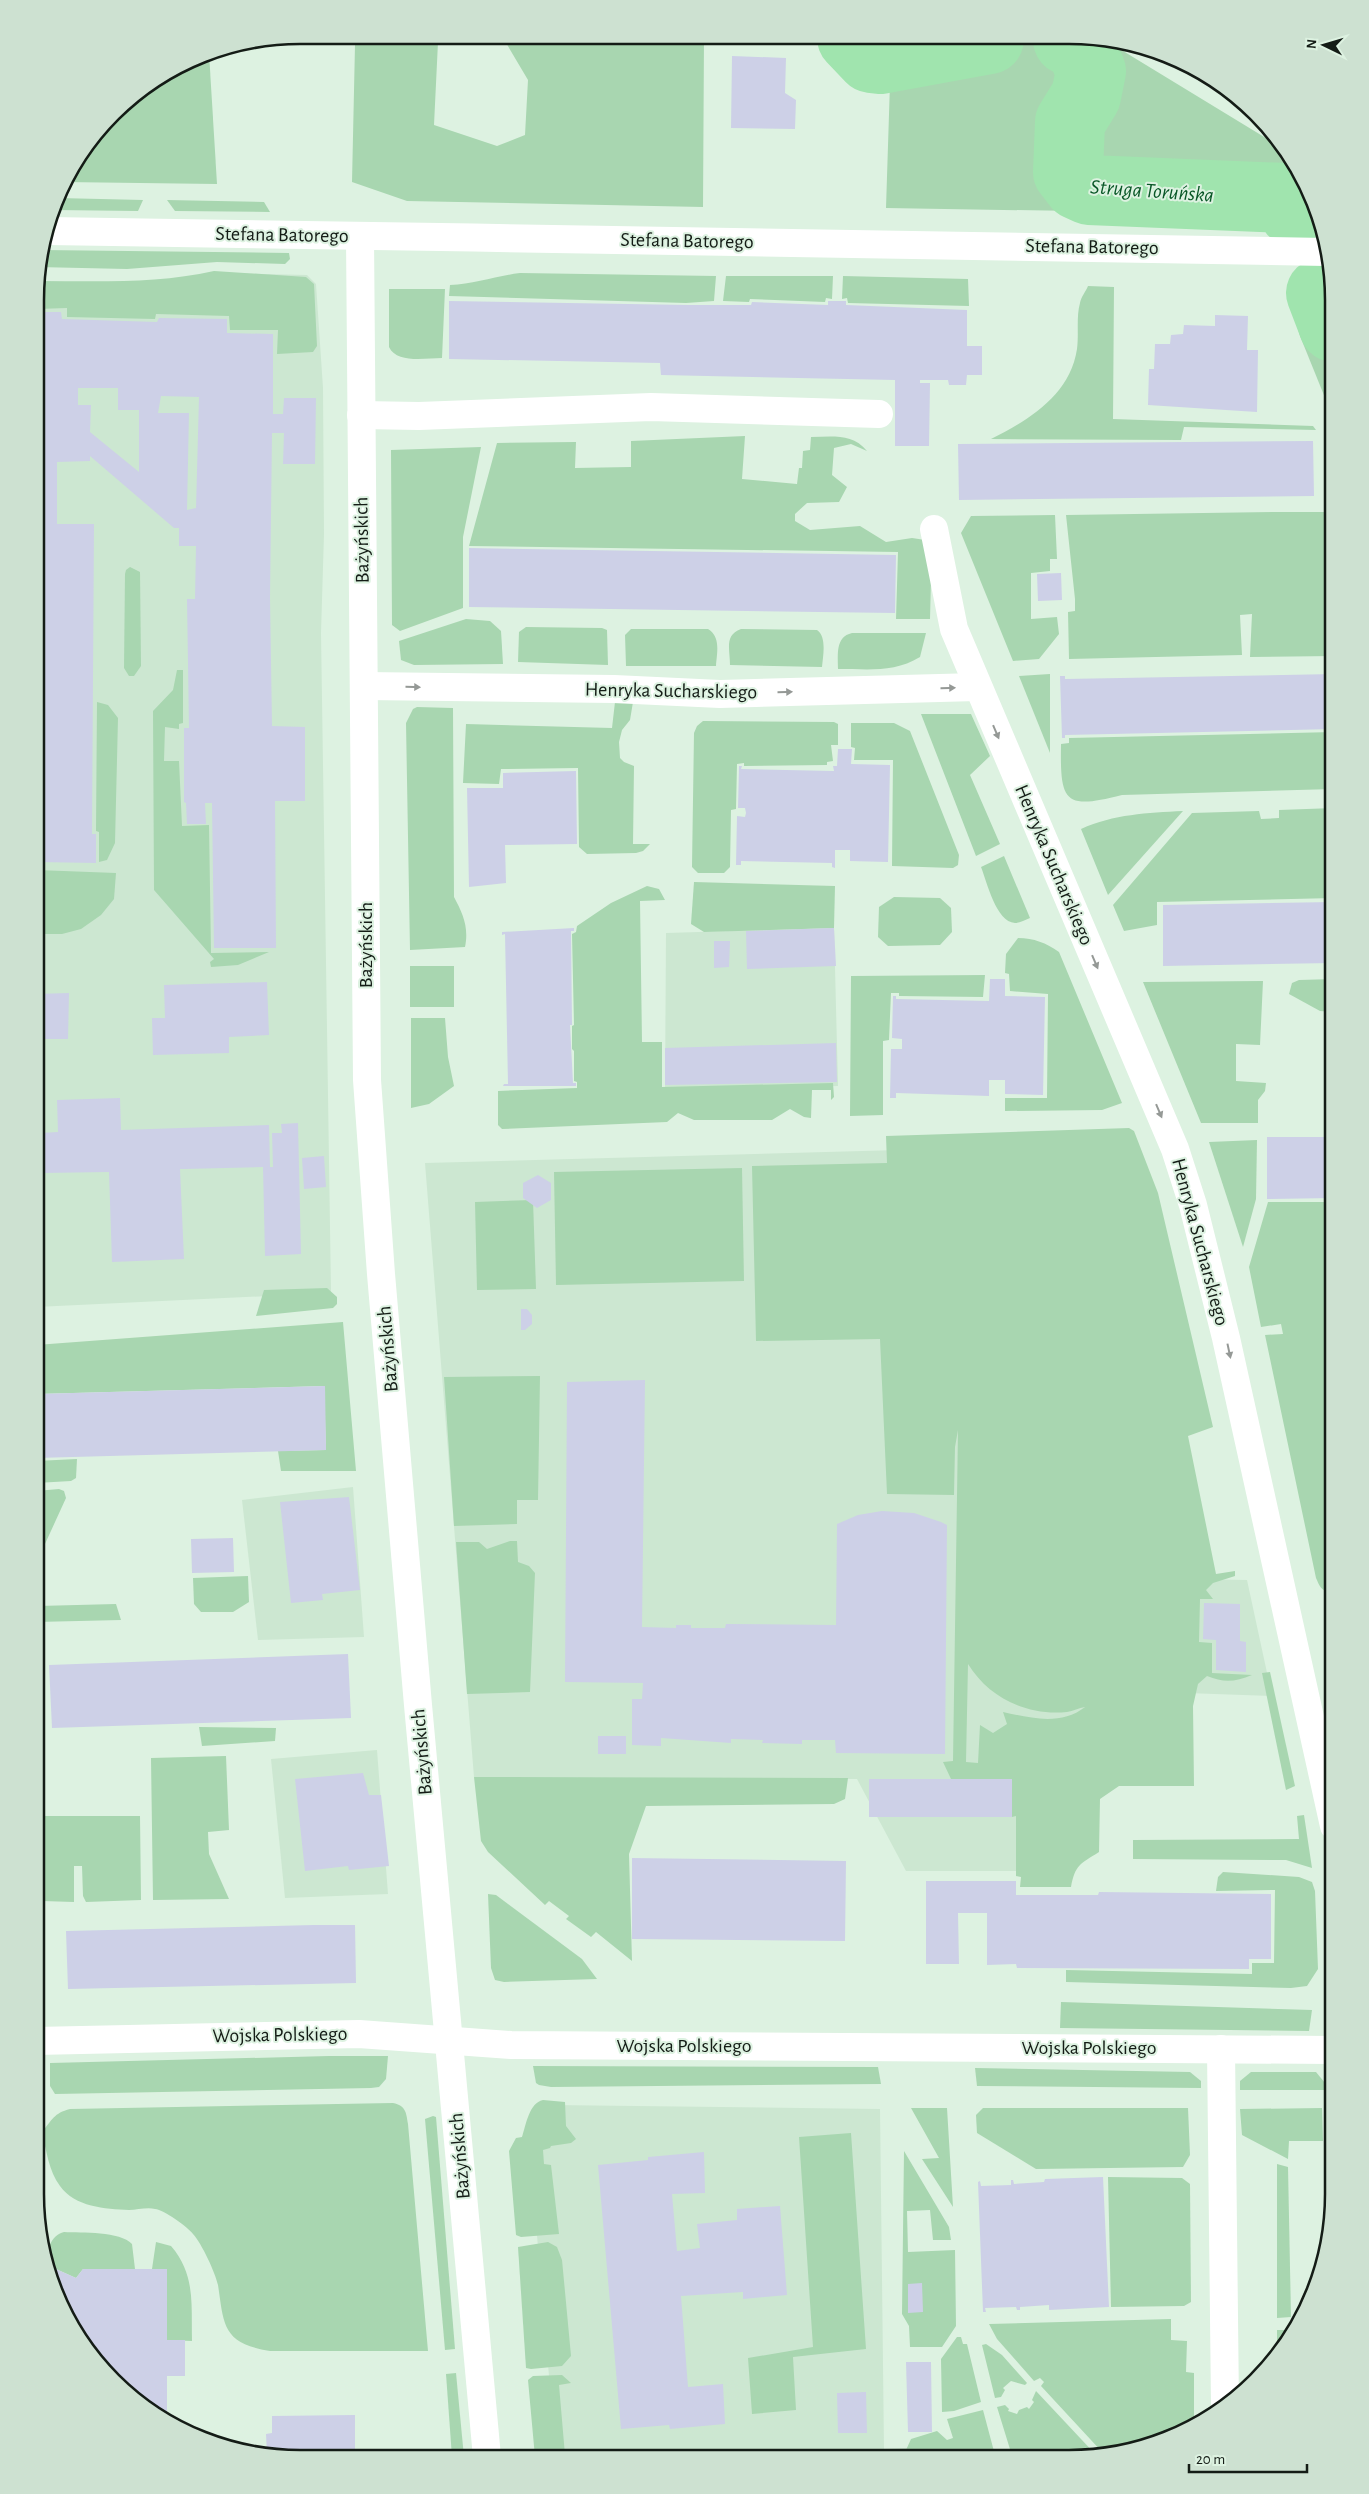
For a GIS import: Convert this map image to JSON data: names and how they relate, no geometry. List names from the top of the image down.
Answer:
{
  "streets": {
    "street": [
      "Stefana Batorego",
      "Bażyńskich",
      "Henryka Sucharskiego",
      "Wojska Polskiego"
    ]
  },
  "crossings": [
    ["Stefana Batorego", "Bażyńskich"],
    ["Bażyńskich", "Henryka Sucharskiego"],
    ["Bażyńskich", "Wojska Polskiego"]
  ],
  "one_way": ["Henryka Sucharskiego"],
  "water": ["Struga Toruńska"],
  "scale_bar": "20 m",
  "north": "left"
}
